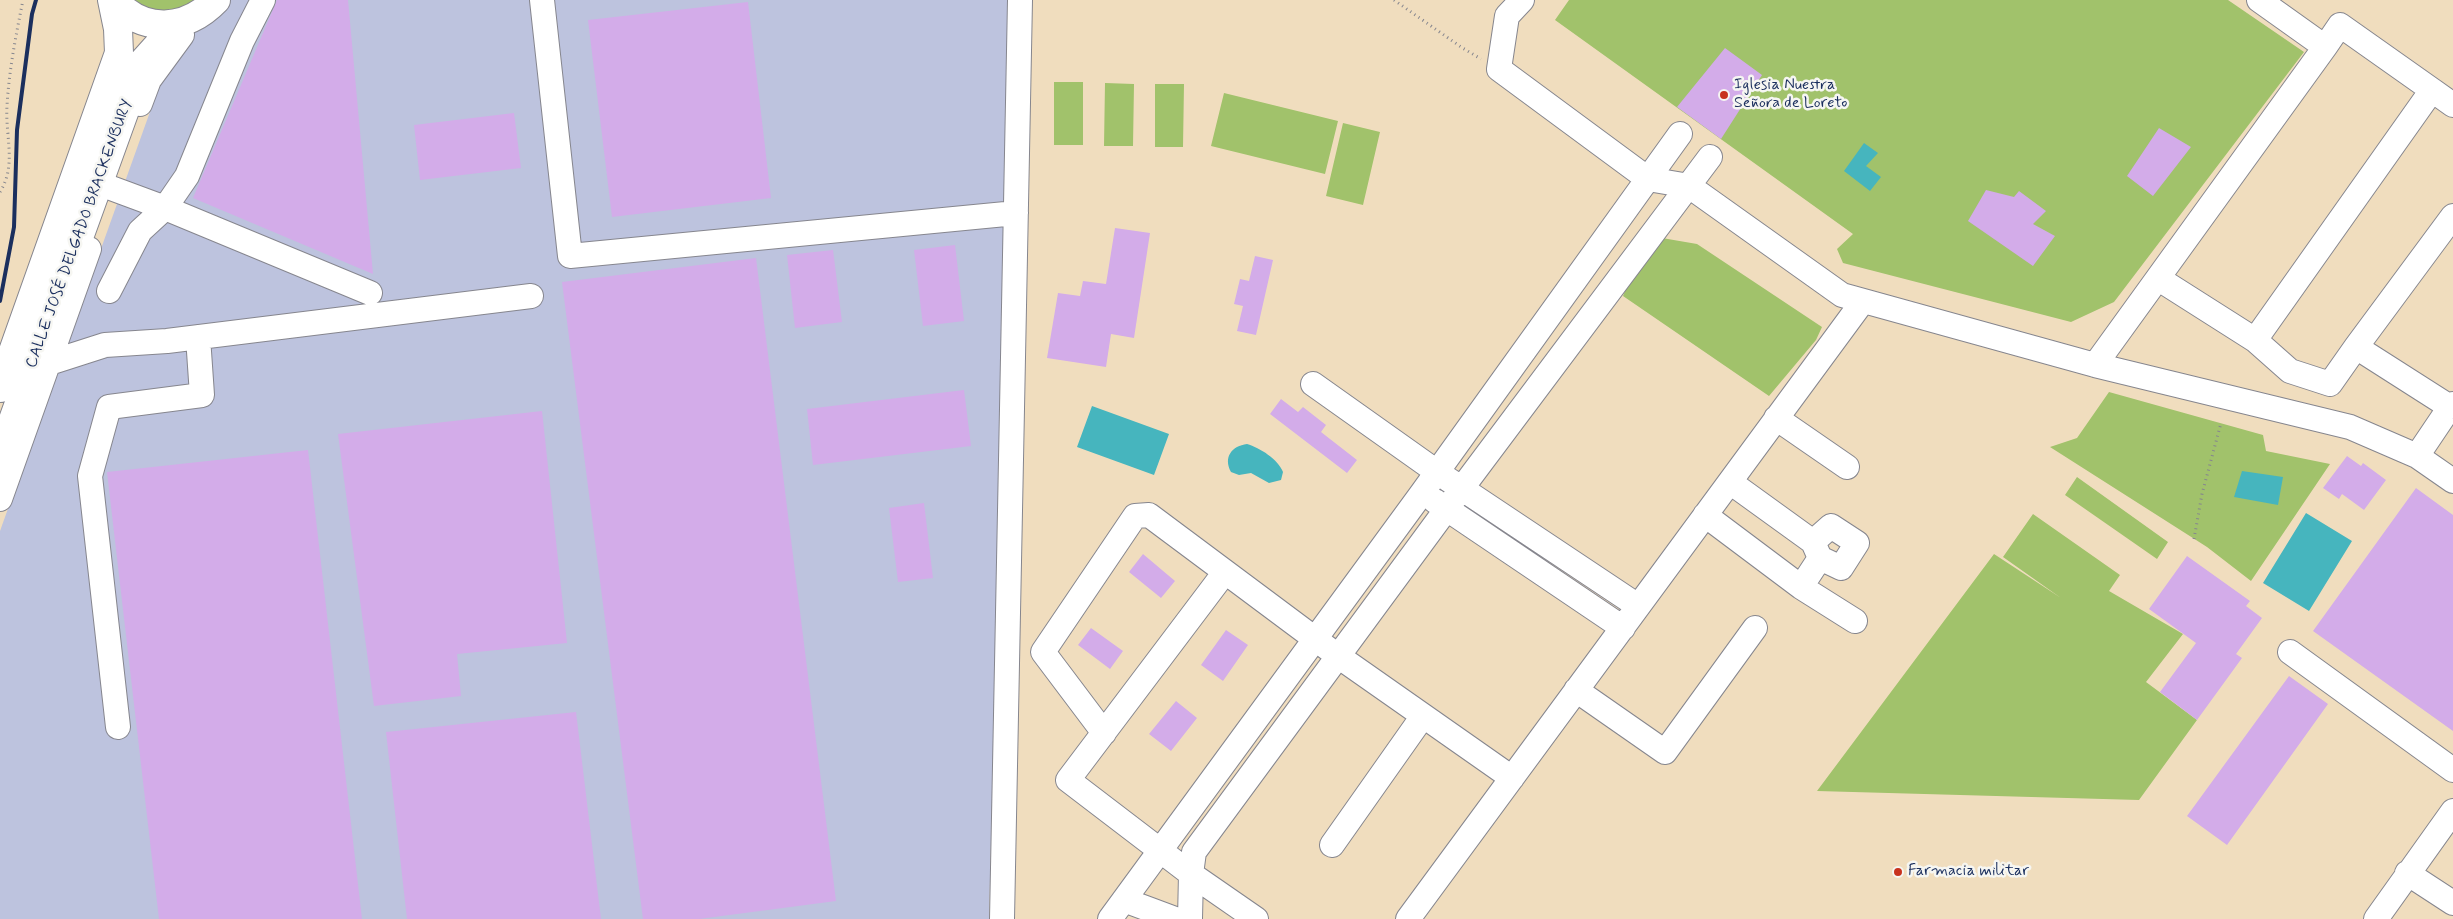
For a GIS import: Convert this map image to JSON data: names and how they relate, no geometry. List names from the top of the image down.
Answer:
{
  "streets": {
    "main road": ["CALLE JOSÉ DELGADO BRACKENBURY"]
  },
  "places": ["Iglesia Nuestra Señora de Loreto", "Farmacia militar"]
}
